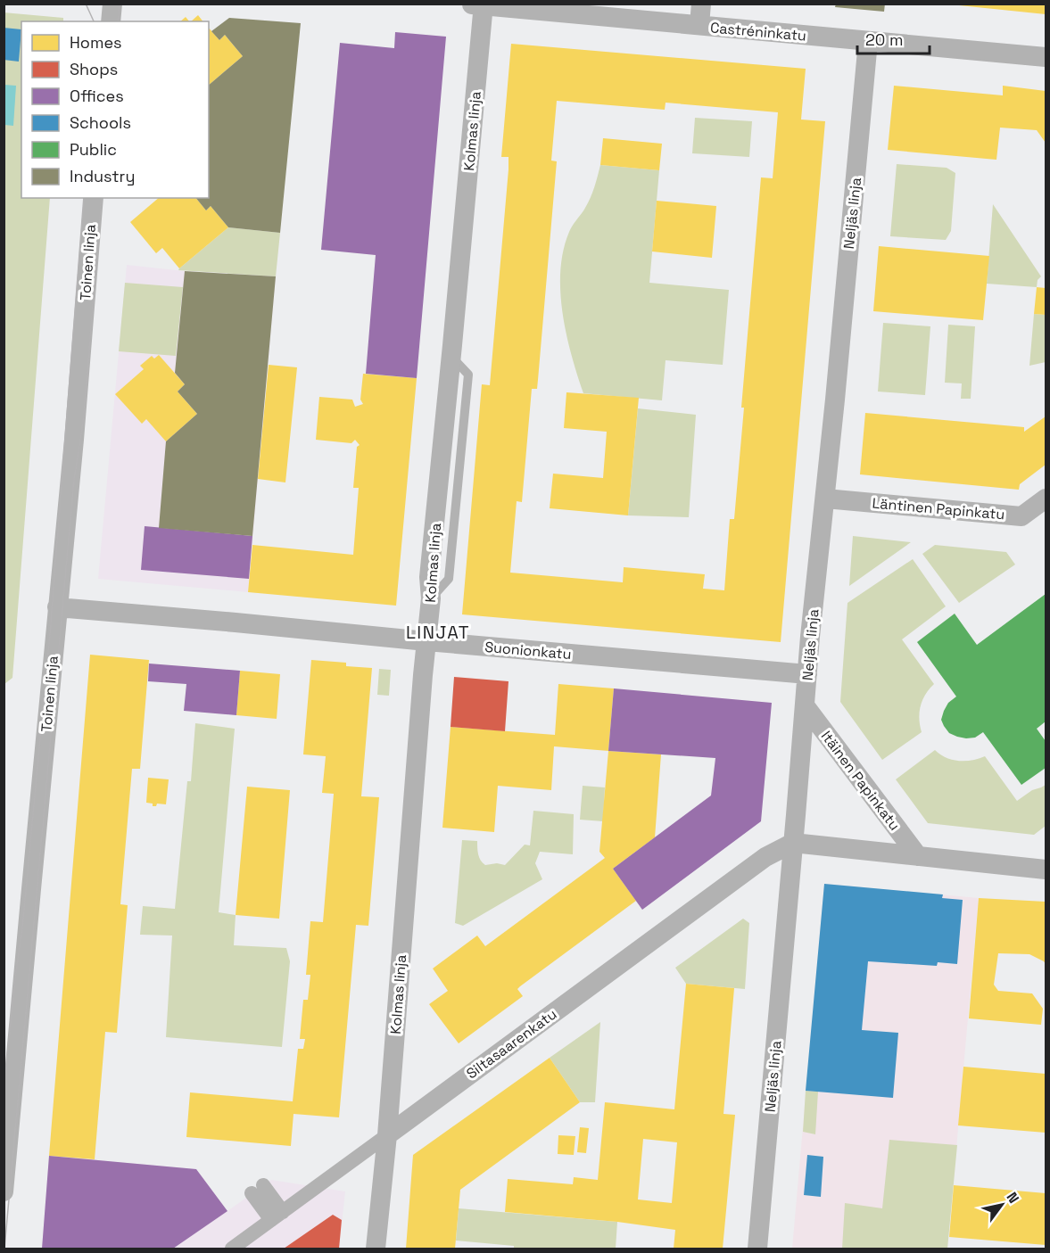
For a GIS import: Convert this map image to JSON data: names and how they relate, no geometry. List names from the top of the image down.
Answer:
{
  "streets": {
    "street": [
      "Castréninkatu",
      "Kolmas linja",
      "Neljäs linja",
      "Toinen linja",
      "Läntinen Papinkatu",
      "Suonionkatu",
      "Itäinen Papinkatu",
      "Siltasaarenkatu"
    ]
  },
  "crossings": [
    ["Castréninkatu", "Kolmas linja"],
    ["Castréninkatu", "Neljäs linja"],
    ["Kolmas linja", "Suonionkatu"],
    ["Kolmas linja", "Siltasaarenkatu"],
    ["Neljäs linja", "Läntinen Papinkatu"],
    ["Neljäs linja", "Suonionkatu"],
    ["Neljäs linja", "Itäinen Papinkatu"],
    ["Neljäs linja", "Siltasaarenkatu"],
    ["Toinen linja", "Suonionkatu"],
    ["Itäinen Papinkatu", "Siltasaarenkatu"]
  ],
  "districts": ["LINJAT"],
  "legend": [
    "Homes",
    "Shops",
    "Offices",
    "Schools",
    "Public",
    "Industry"
  ],
  "scale_bar": "20 m",
  "north": "top right"
}
